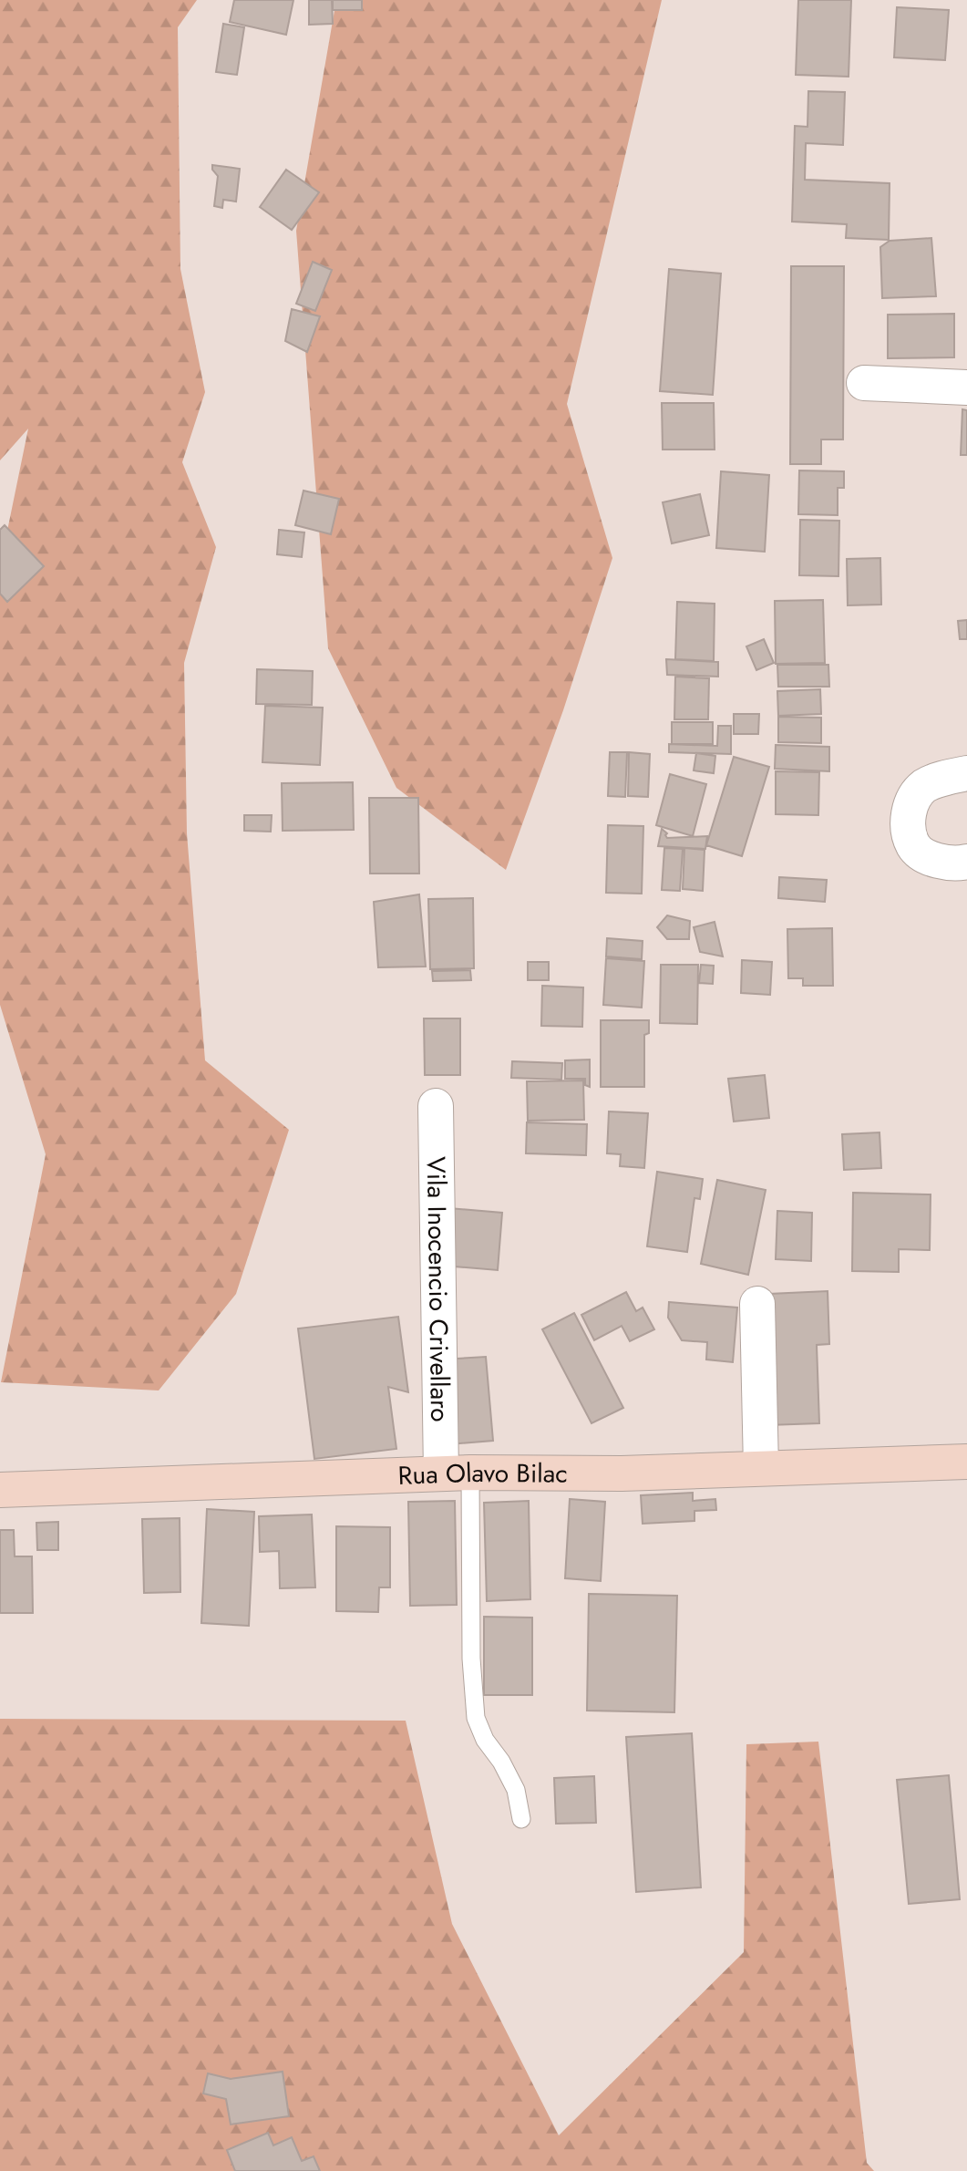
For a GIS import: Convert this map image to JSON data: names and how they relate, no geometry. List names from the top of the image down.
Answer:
{
  "streets": {
    "main road": ["Rua Olavo Bilac"],
    "street": ["Vila Inocencio Crivellaro"]
  },
  "crossings": [
    ["Vila Inocencio Crivellaro", "Rua Olavo Bilac"]
  ]
}
